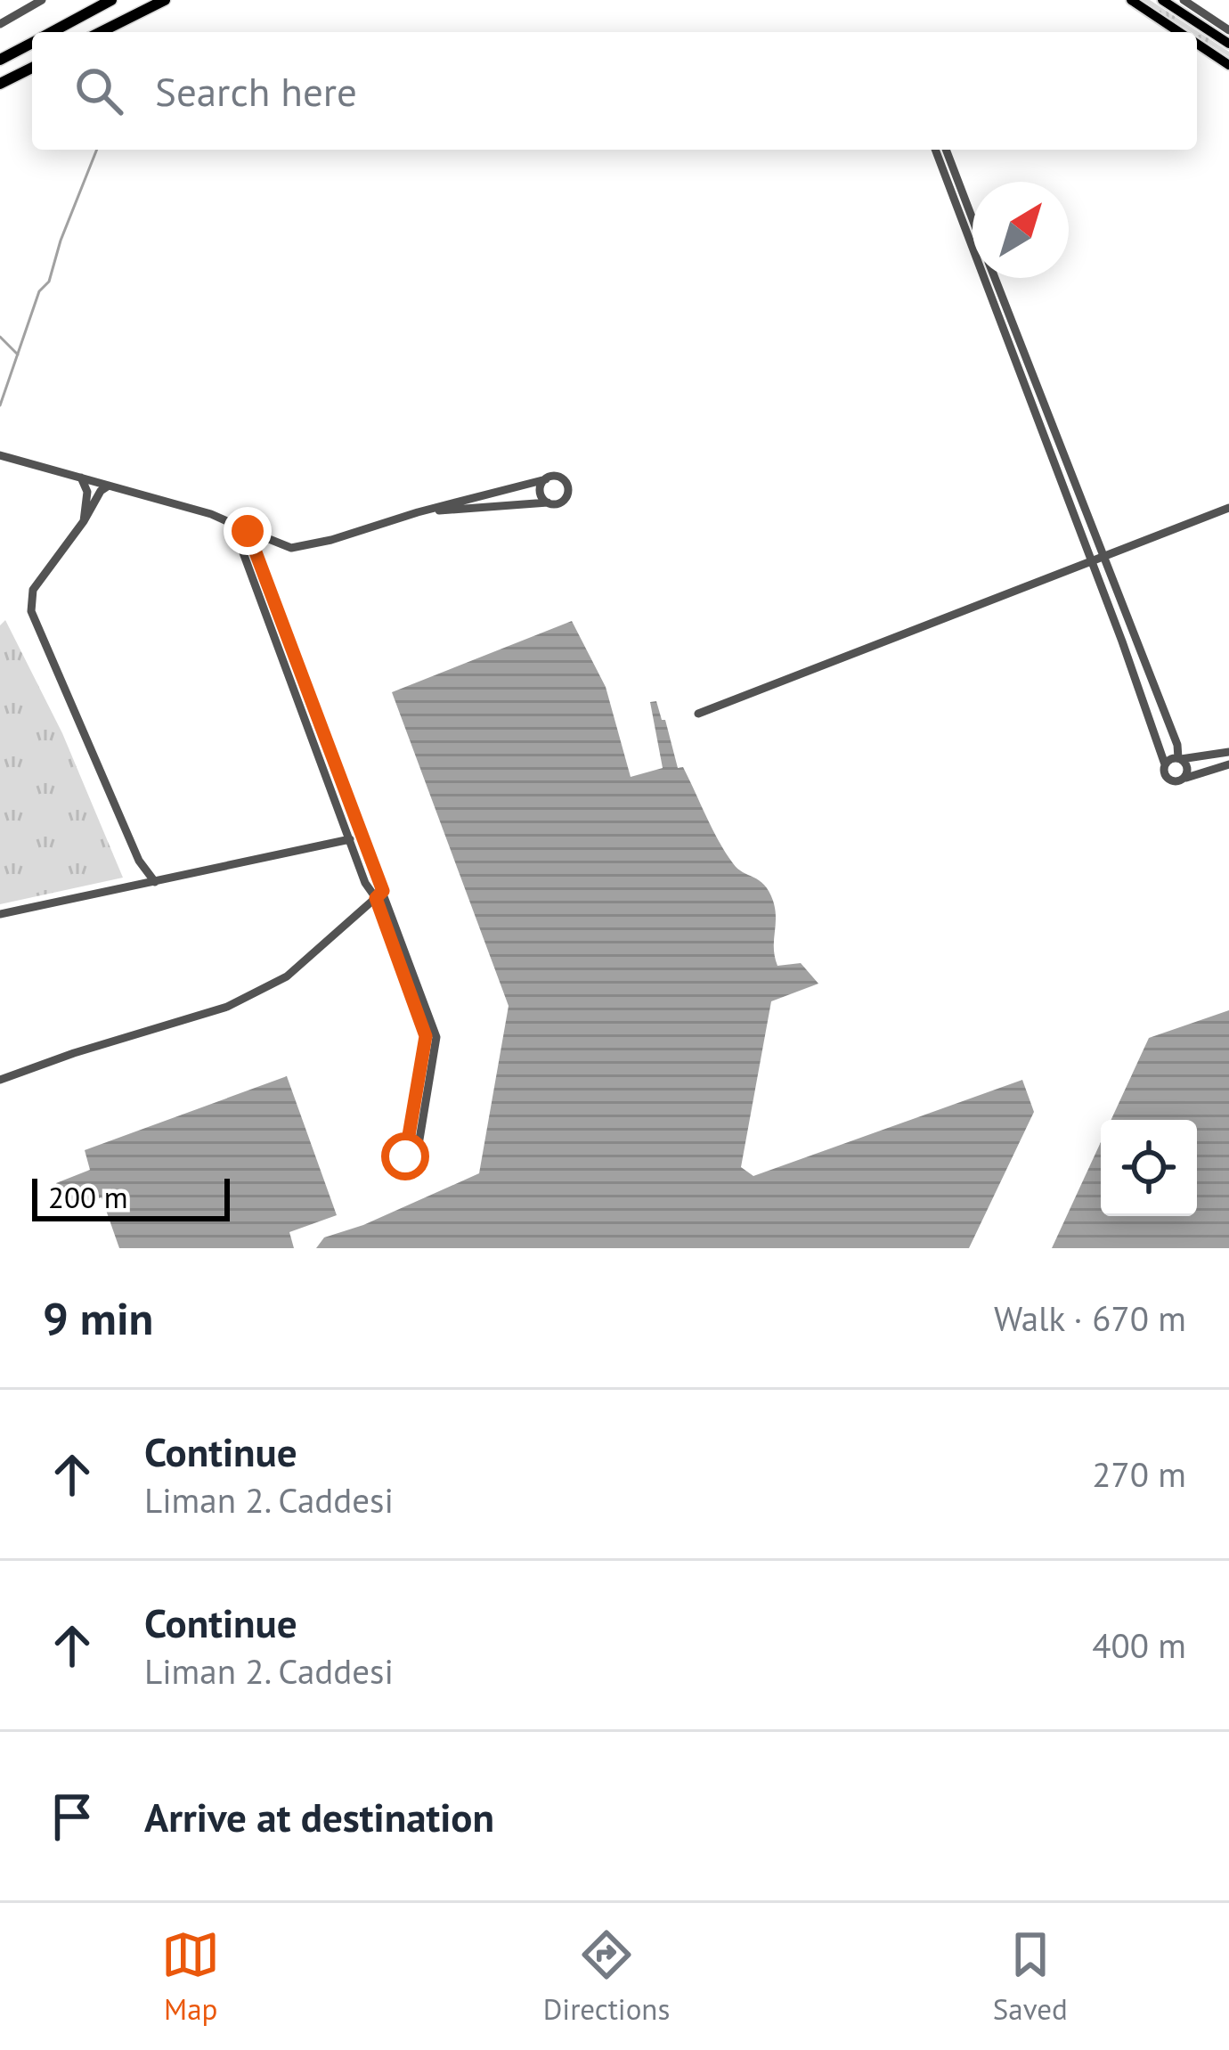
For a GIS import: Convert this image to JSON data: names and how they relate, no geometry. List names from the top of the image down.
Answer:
{
  "scale_bar": "200 m",
  "north": "top right",
  "page": {
    "search": "Search here",
    "scale": "200 m",
    "heading": ["9 min", "Walk · 670 m"],
    "list": [
      ["Continue", "Liman 2. Caddesi", "270 m"],
      ["Continue", "Liman 2. Caddesi", "400 m"],
      "Arrive at destination"
    ],
    "nav": ["Map", "Directions", "Saved"]
  }
}
